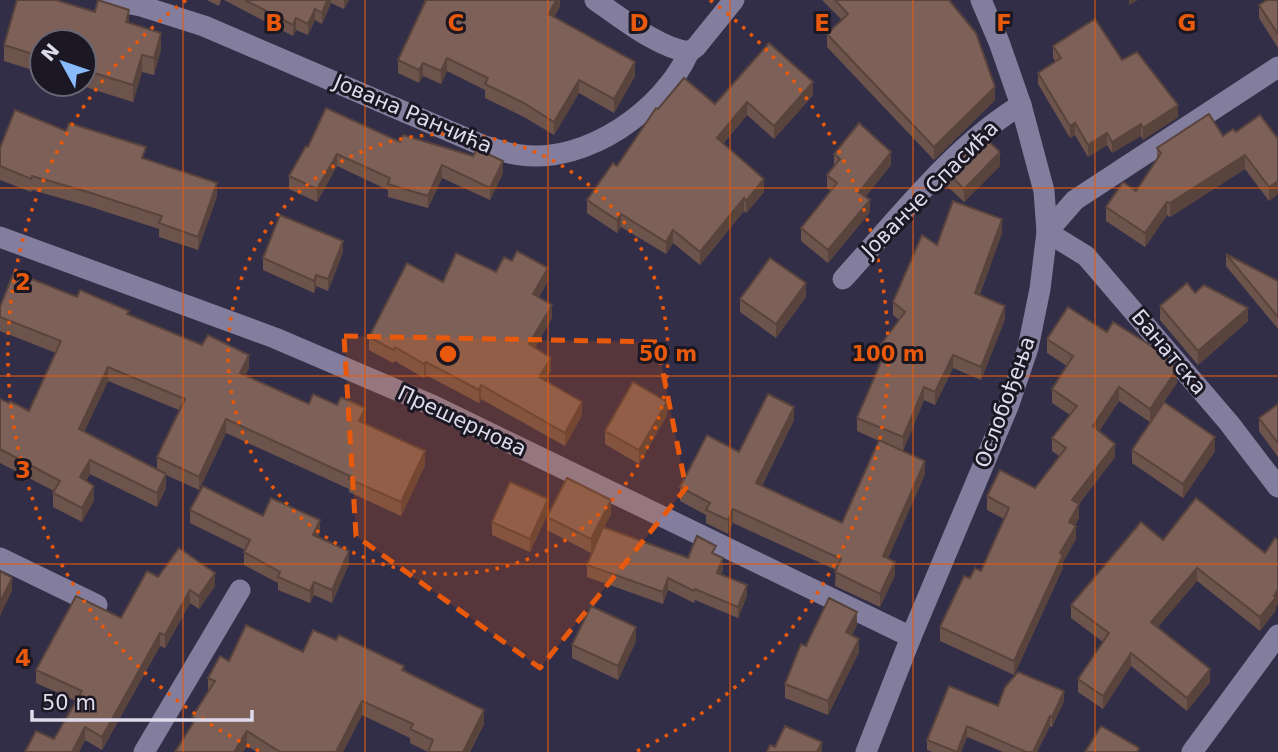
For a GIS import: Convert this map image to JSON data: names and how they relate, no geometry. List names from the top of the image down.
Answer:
{
  "streets": {
    "street": [
      "Јована Ранчића",
      "Јованче Спасића",
      "Банатска",
      "Ослобођења",
      "Прешернова"
    ]
  },
  "crossings": [
    ["Јованче Спасића", "Ослобођења"],
    ["Банатска", "Ослобођења"],
    ["Ослобођења", "Прешернова"]
  ],
  "scale_bar": "50 m",
  "north": "top left",
  "grid": {
    "columns": [
      "B",
      "C",
      "D",
      "E",
      "F",
      "G"
    ],
    "rows": ["2", "3", "4"]
  },
  "rings": ["50 m", "100 m"]
}
